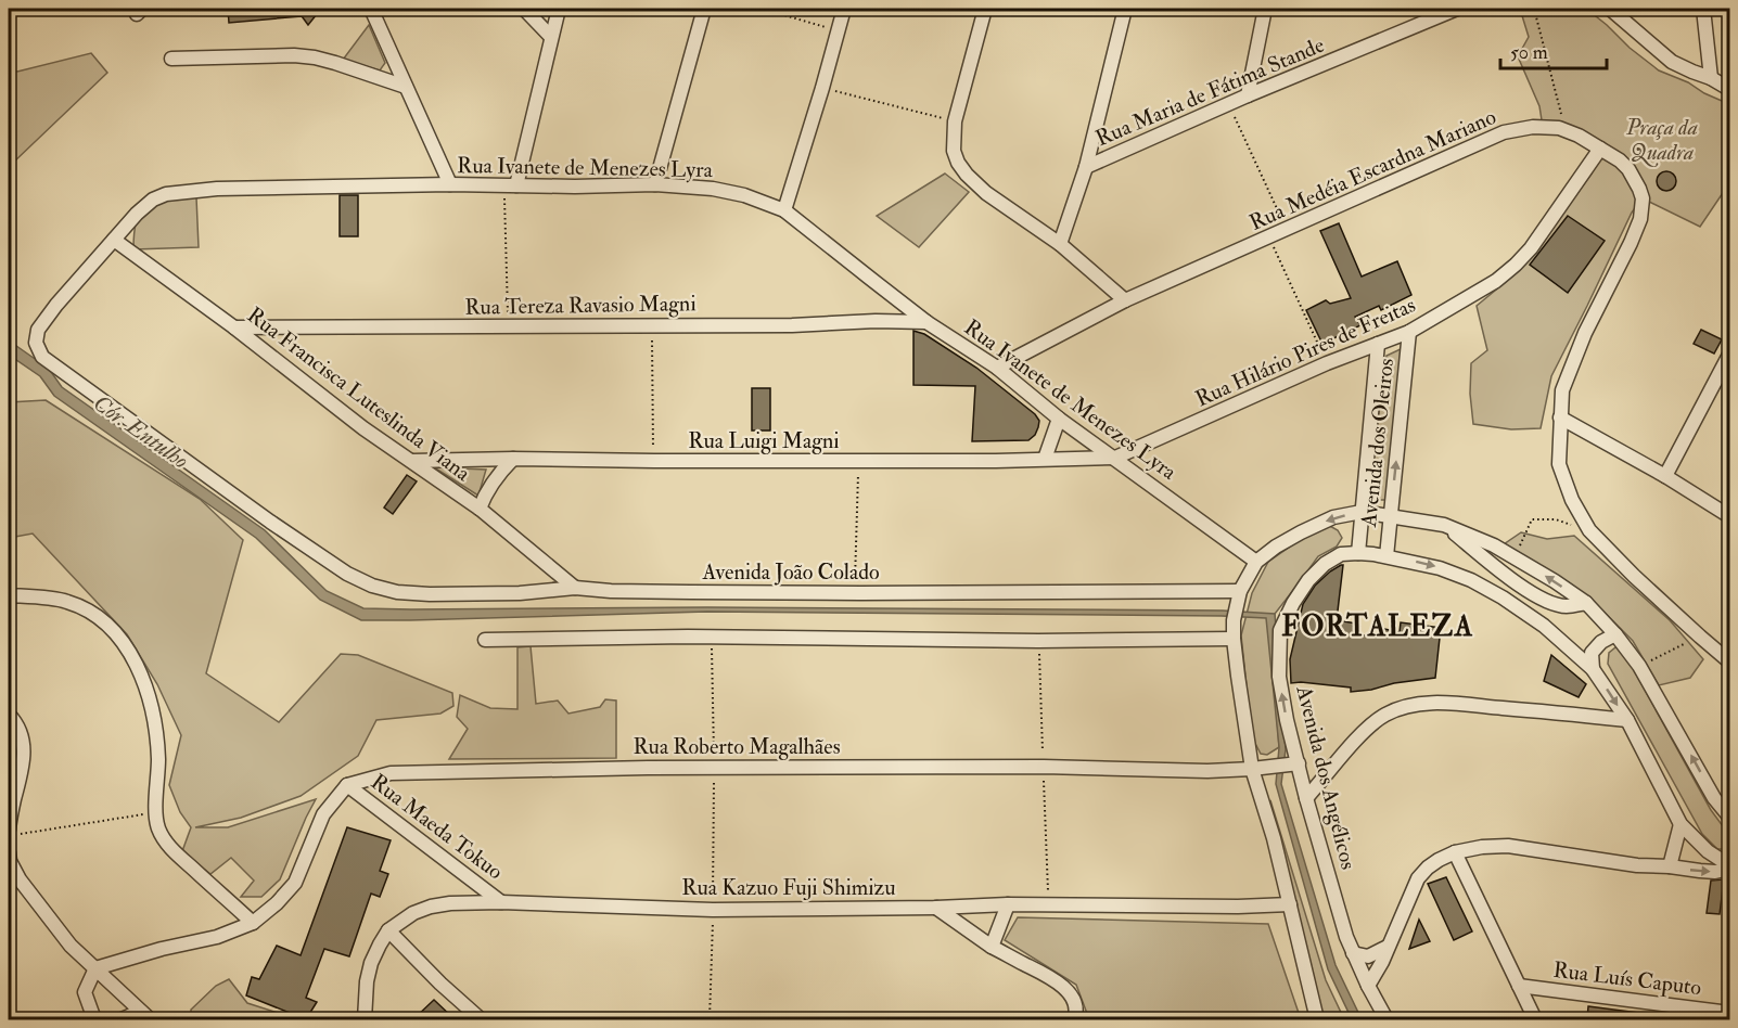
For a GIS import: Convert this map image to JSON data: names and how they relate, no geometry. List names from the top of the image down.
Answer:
{
  "streets": {
    "street": [
      "Rua Maria de Fátima Stande",
      "Rua Ivanete de Menezes Lyra",
      "Rua Medéia Escardna Mariano",
      "Rua Tereza Ravasio Magni",
      "Rua Hilário Pires de Freitas",
      "Rua Francisca Luteslinda Viana",
      "Rua Luigi Magni",
      "Avenida dos Oleiros",
      "Avenida João Colado",
      "Rua Roberto Magalhães",
      "Avenida dos Angélicos",
      "Rua Maeda Tokuo",
      "Rua Kazuo Fuji Shimizu",
      "Rua Luís Caputo"
    ]
  },
  "crossings": [
    ["Rua Ivanete de Menezes Lyra", "Rua Medéia Escardna Mariano"],
    ["Rua Ivanete de Menezes Lyra", "Rua Tereza Ravasio Magni"],
    ["Rua Ivanete de Menezes Lyra", "Rua Hilário Pires de Freitas"],
    ["Rua Ivanete de Menezes Lyra", "Rua Francisca Luteslinda Viana"],
    ["Rua Ivanete de Menezes Lyra", "Rua Luigi Magni"],
    ["Rua Ivanete de Menezes Lyra", "Avenida João Colado"],
    ["Rua Medéia Escardna Mariano", "Rua Hilário Pires de Freitas"],
    ["Rua Tereza Ravasio Magni", "Rua Francisca Luteslinda Viana"],
    ["Rua Hilário Pires de Freitas", "Rua Luigi Magni"],
    ["Rua Hilário Pires de Freitas", "Avenida dos Oleiros"],
    ["Rua Francisca Luteslinda Viana", "Rua Luigi Magni"],
    ["Rua Francisca Luteslinda Viana", "Avenida João Colado"],
    ["Avenida dos Oleiros", "Avenida dos Angélicos"],
    ["Rua Roberto Magalhães", "Avenida dos Angélicos"],
    ["Rua Roberto Magalhães", "Rua Maeda Tokuo"],
    ["Rua Maeda Tokuo", "Rua Kazuo Fuji Shimizu"]
  ],
  "districts": ["FORTALEZA"],
  "water": ["Cór. Entulho"],
  "parks": ["Praça da Quadra"],
  "scale_bar": "50 m"
}
